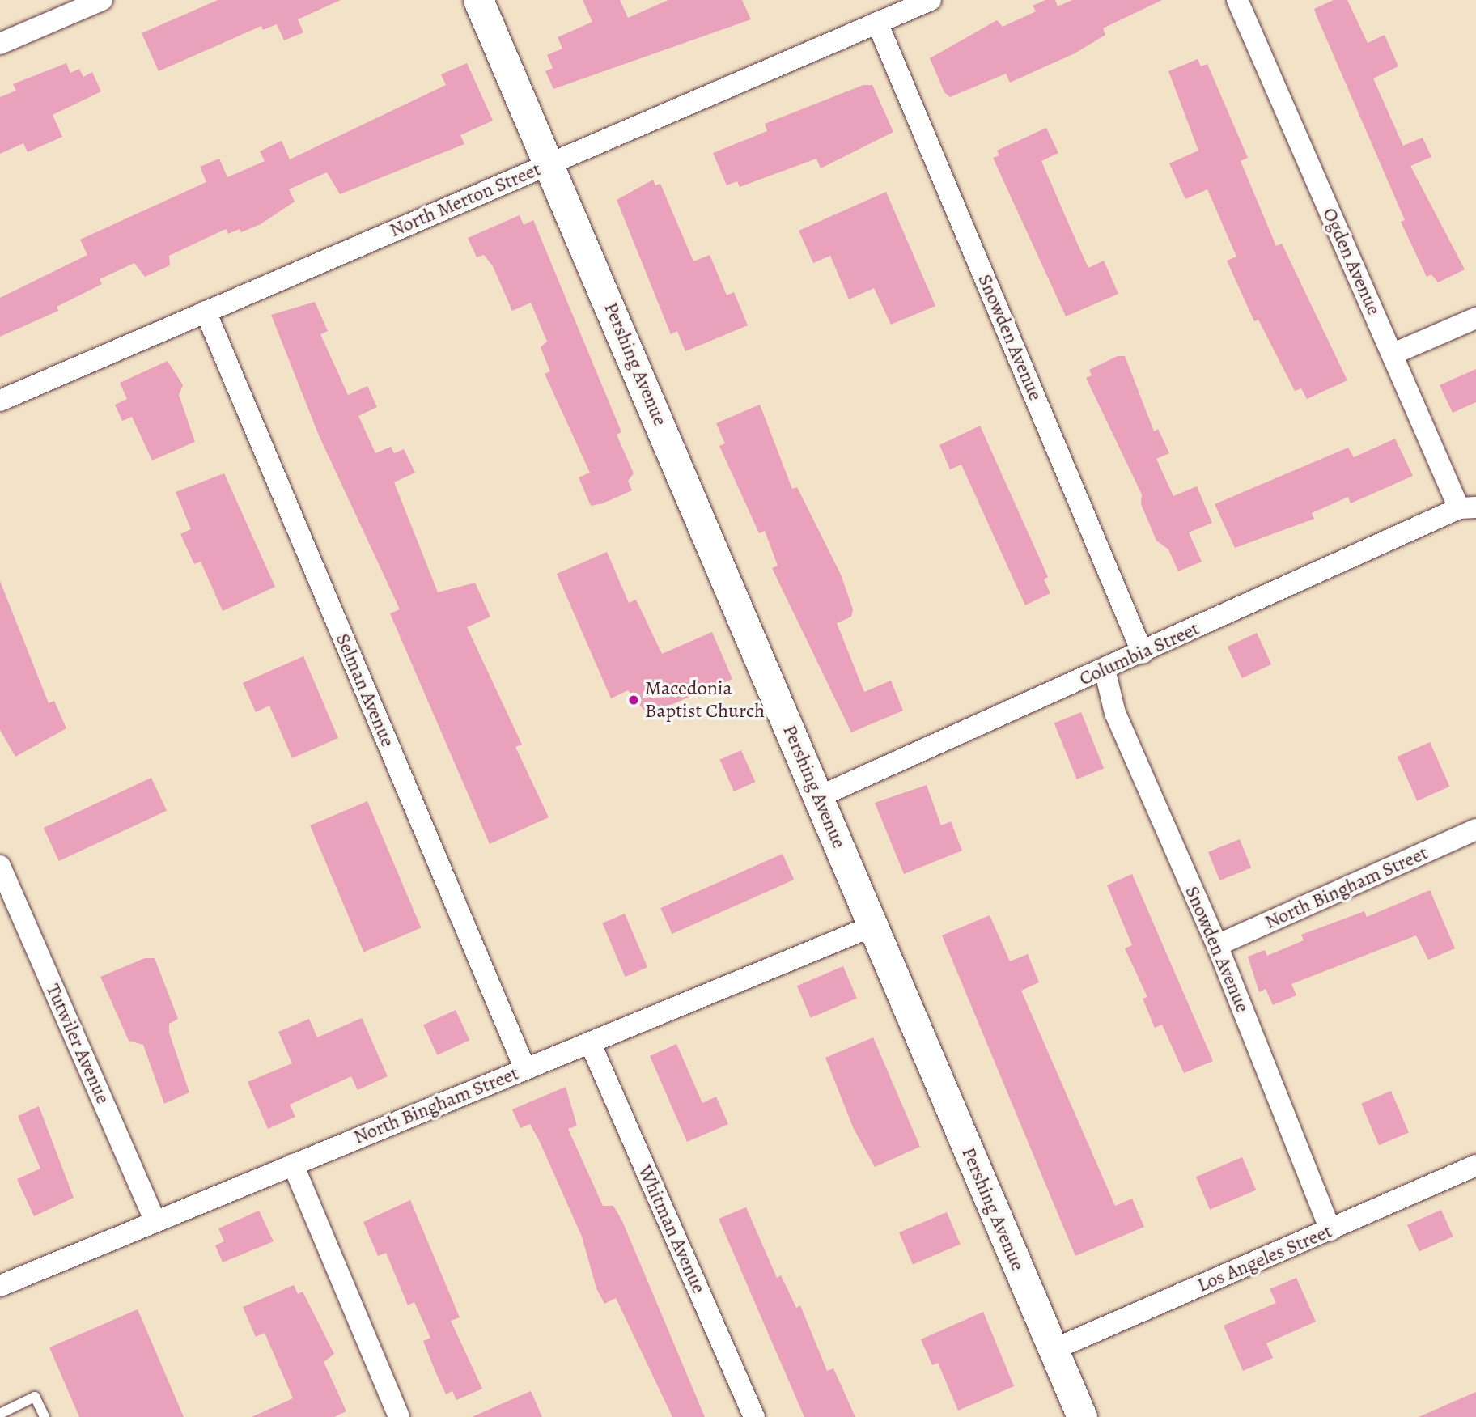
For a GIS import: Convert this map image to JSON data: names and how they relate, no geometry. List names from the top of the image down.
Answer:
{
  "streets": {
    "street": [
      "North Merton Street",
      "Ogden Avenue",
      "Snowden Avenue",
      "Pershing Avenue",
      "Columbia Street",
      "Selman Avenue",
      "North Bingham Street",
      "Tutwiler Avenue",
      "Whitman Avenue",
      "Los Angeles Street"
    ]
  },
  "crossings": [
    ["North Merton Street", "Snowden Avenue"],
    ["North Merton Street", "Pershing Avenue"],
    ["North Merton Street", "Selman Avenue"],
    ["Ogden Avenue", "Columbia Street"],
    ["Snowden Avenue", "Columbia Street"],
    ["Snowden Avenue", "North Bingham Street"],
    ["Snowden Avenue", "Los Angeles Street"],
    ["Pershing Avenue", "Columbia Street"],
    ["Pershing Avenue", "North Bingham Street"],
    ["Pershing Avenue", "Los Angeles Street"],
    ["Selman Avenue", "North Bingham Street"],
    ["North Bingham Street", "Tutwiler Avenue"],
    ["North Bingham Street", "Whitman Avenue"]
  ],
  "places": ["Macedonia Baptist Church"]
}
